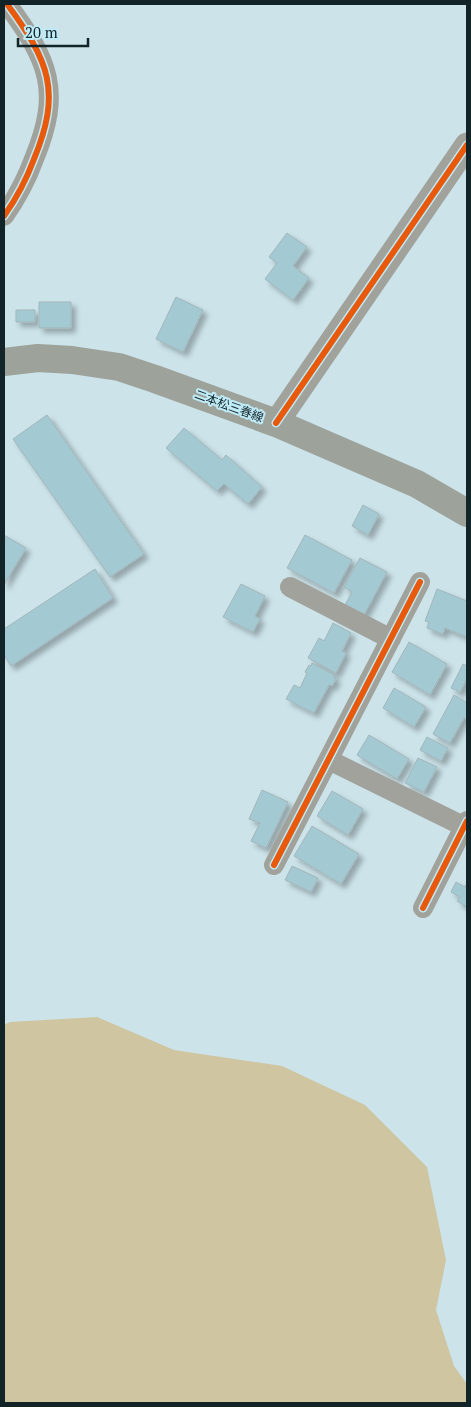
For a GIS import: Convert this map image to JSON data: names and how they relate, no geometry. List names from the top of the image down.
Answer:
{
  "streets": {
    "main road": ["二本松三春線"]
  },
  "scale_bar": "20 m"
}
